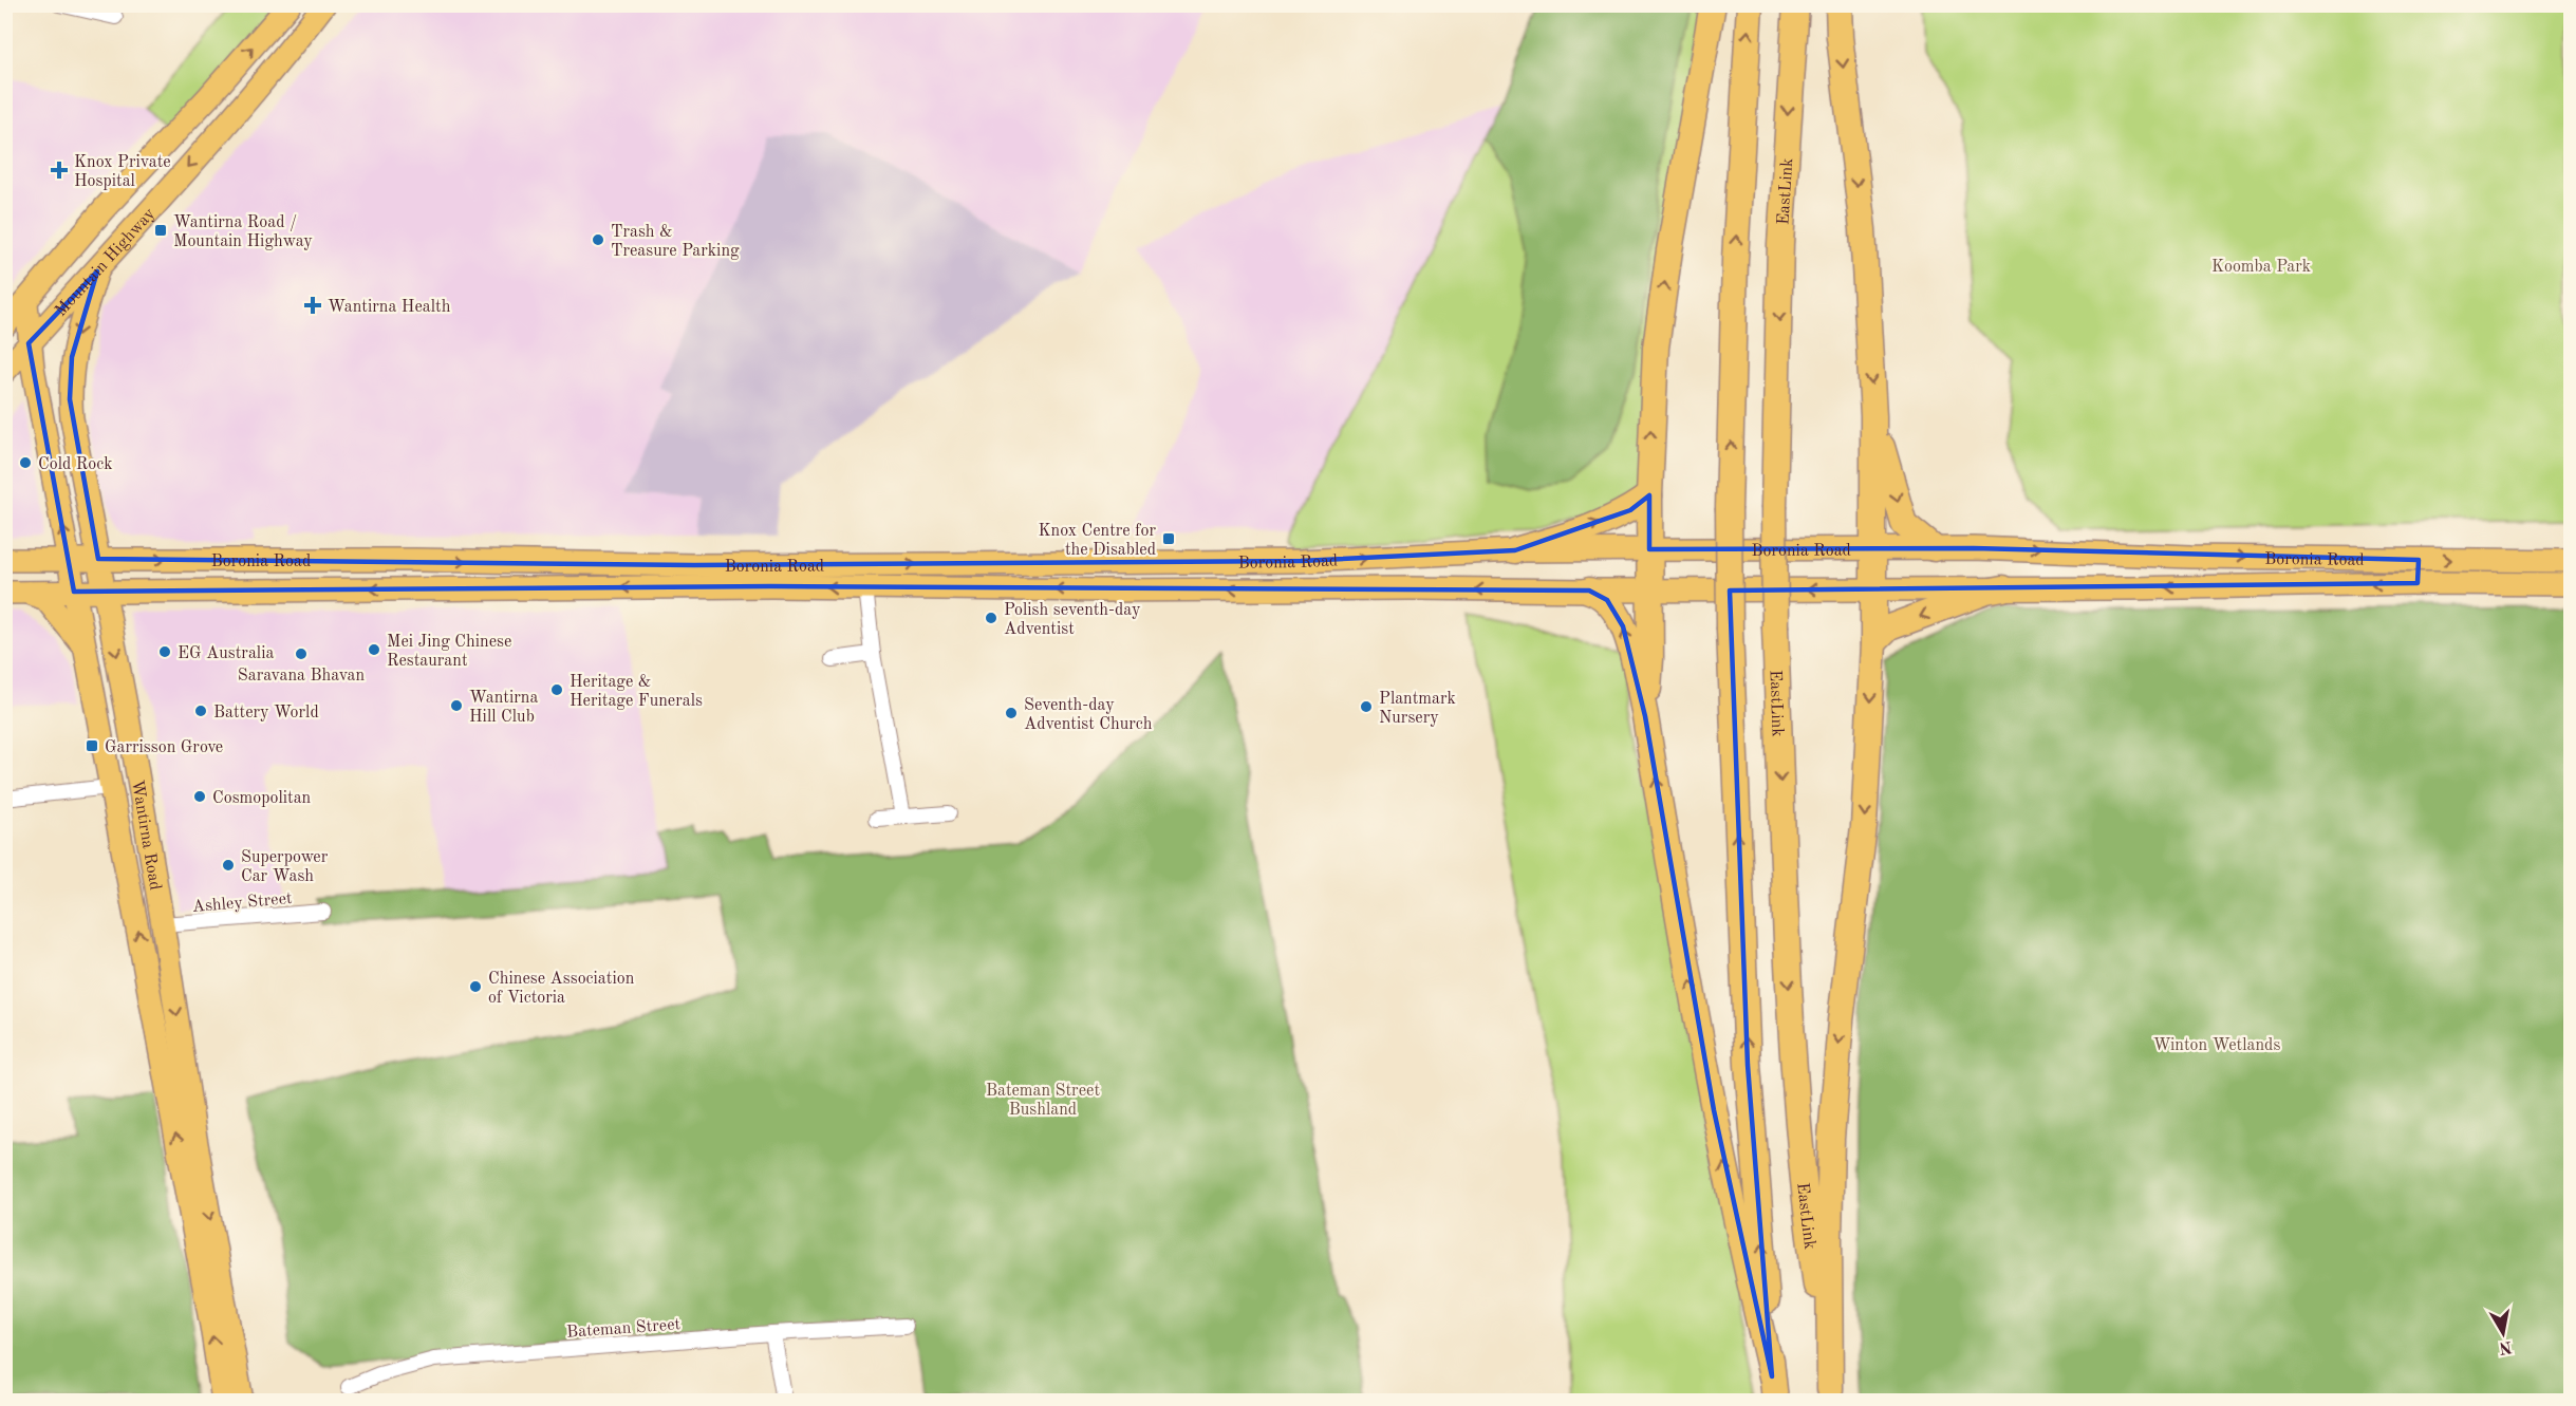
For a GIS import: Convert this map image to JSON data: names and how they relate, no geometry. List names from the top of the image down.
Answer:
{
  "streets": {
    "highway": ["EastLink"],
    "main road": ["Mountain Highway", "Boronia Road", "Wantirna Road"],
    "street": ["Ashley Street", "Bateman Street"]
  },
  "crossings": [
    ["Mountain Highway", "Wantirna Road"],
    ["Boronia Road", "Wantirna Road"],
    ["Wantirna Road", "Ashley Street"]
  ],
  "parks": ["Koomba Park", "Winton Wetlands", "Bateman Street Bushland"],
  "places": {
    "health": ["Knox Private Hospital", "Wantirna Health"],
    "transit": ["Wantirna Road / Mountain Highway", "Knox Centre for the Disabled", "Garrisson Grove"],
    "other": [
      "Trash & Treasure Parking",
      "Cold Rock",
      "Polish seventh-day Adventist",
      "Mei Jing Chinese Restaurant",
      "EG Australia",
      "Saravana Bhavan",
      "Heritage & Heritage Funerals",
      "Wantirna Hill Club",
      "Plantmark Nursery",
      "Battery World",
      "Seventh-day Adventist Church",
      "Cosmopolitan",
      "Superpower Car Wash",
      "Chinese Association of Victoria"
    ]
  },
  "north": "bottom"
}
